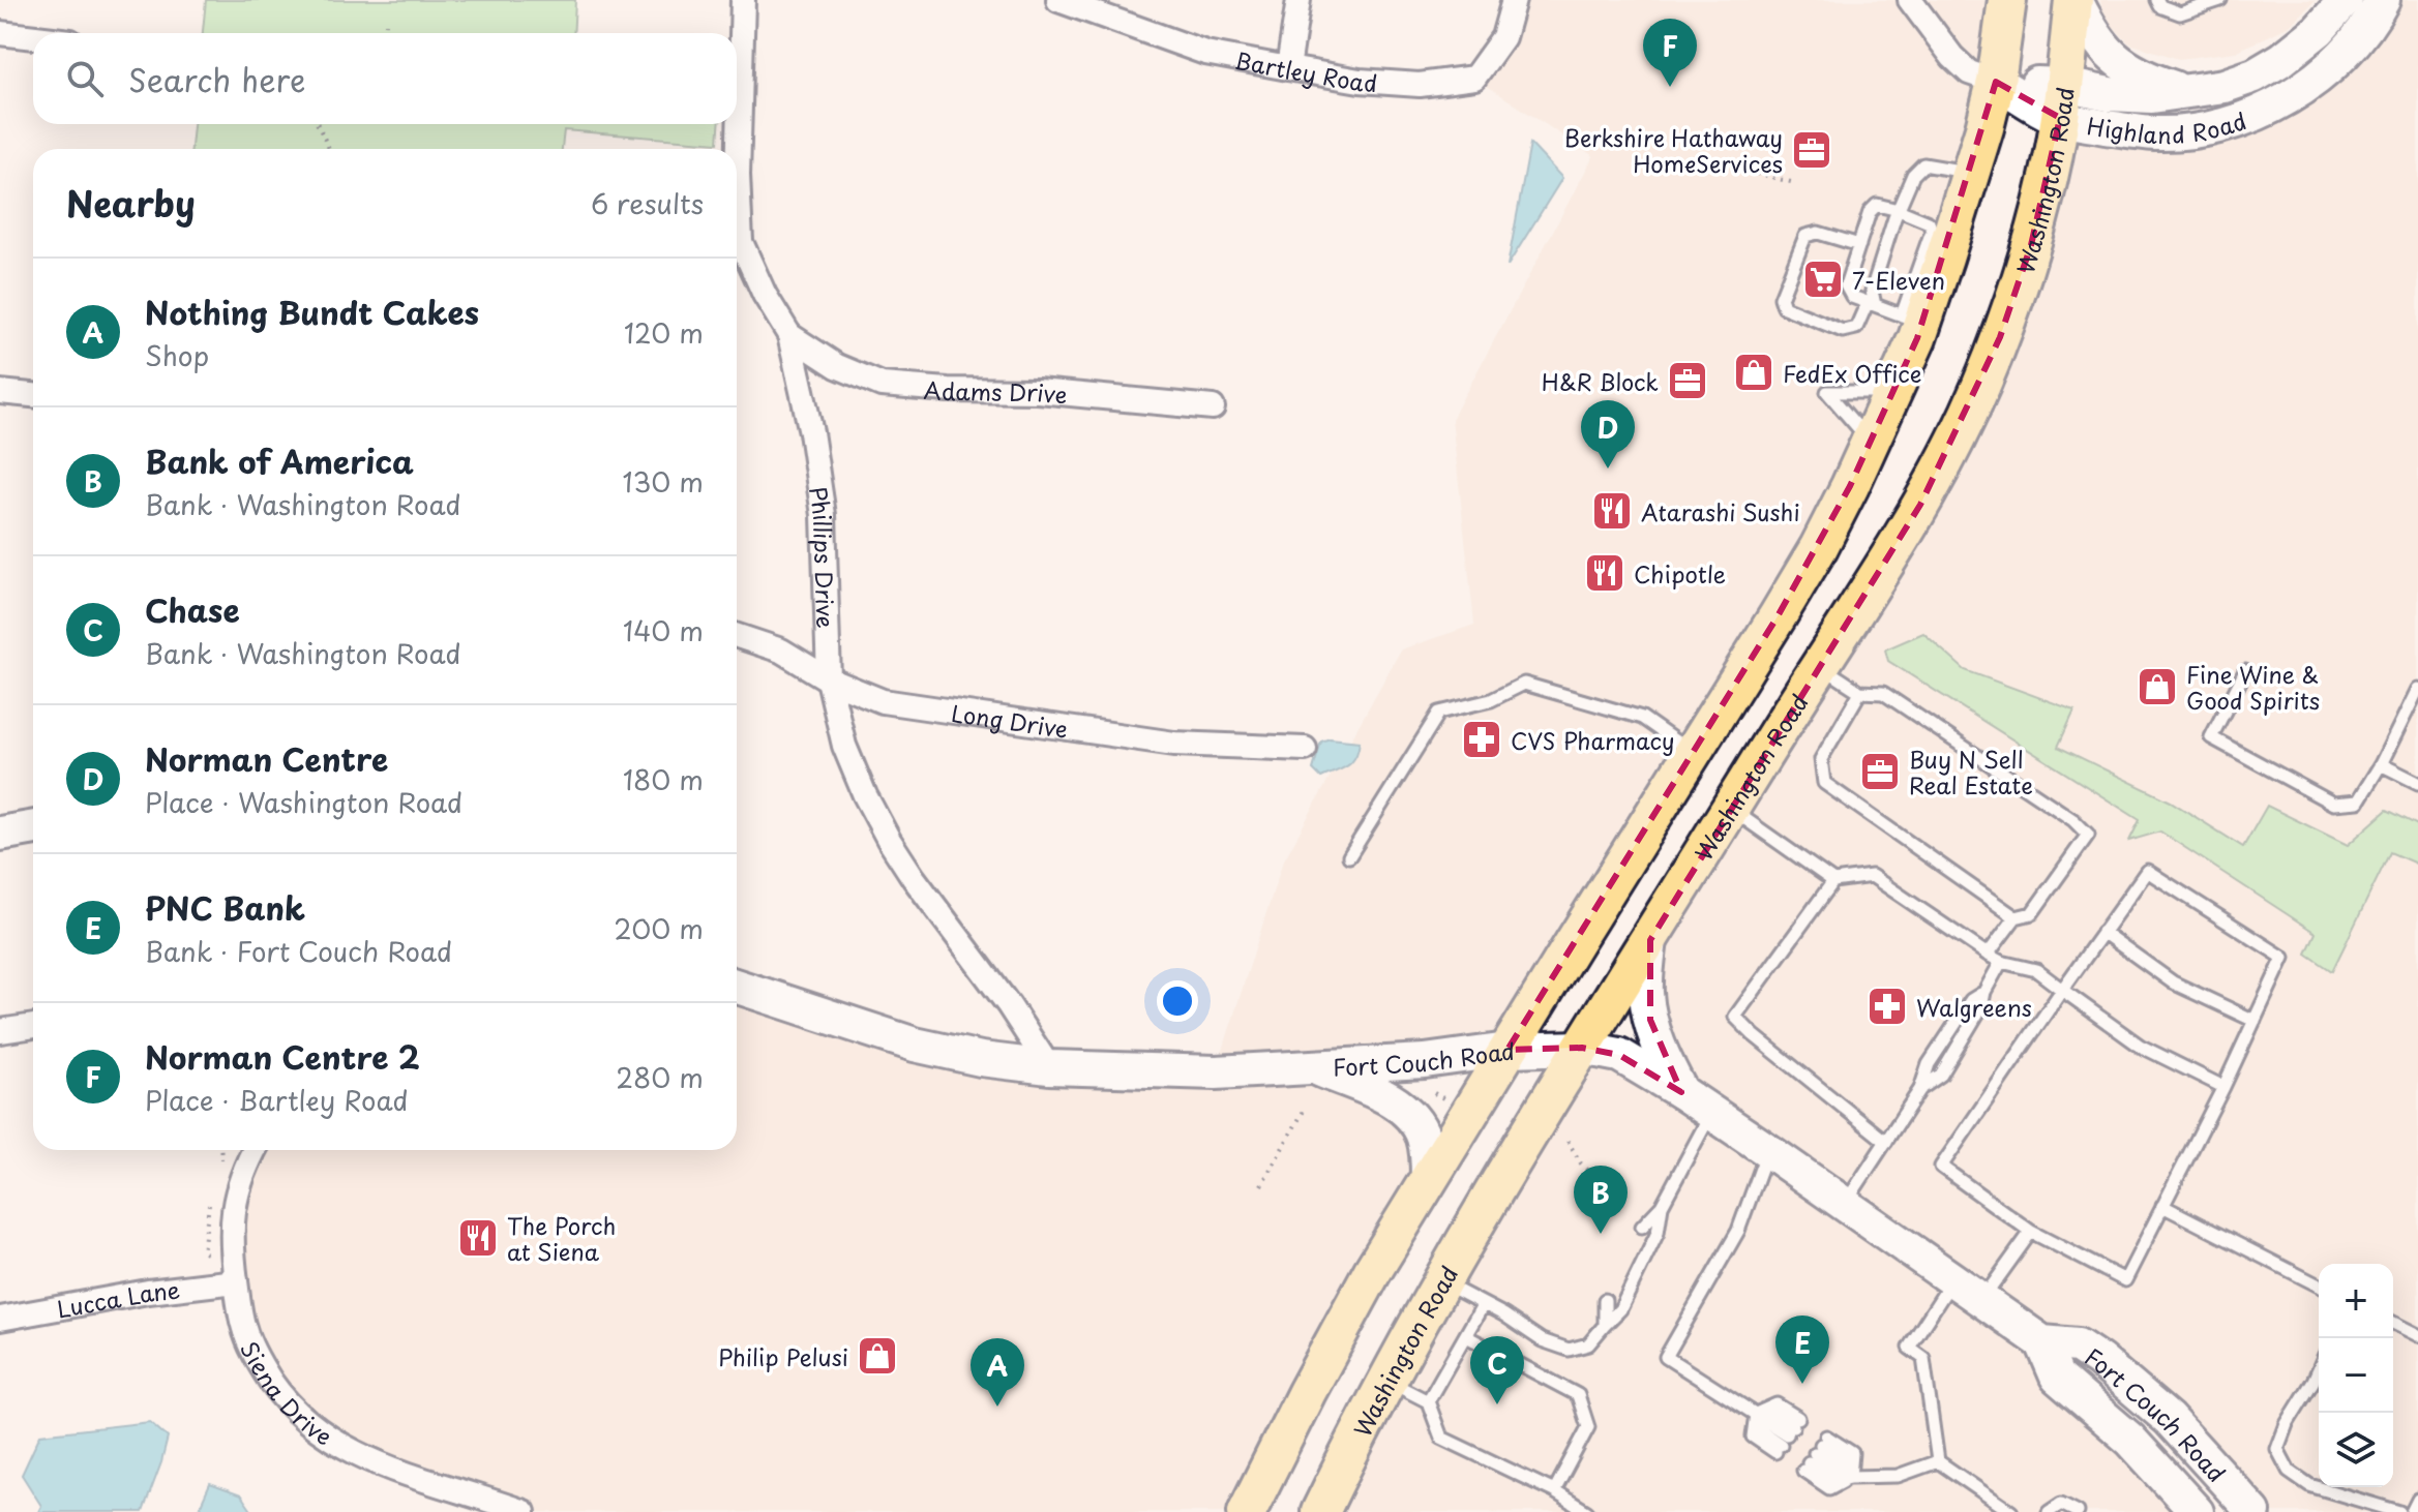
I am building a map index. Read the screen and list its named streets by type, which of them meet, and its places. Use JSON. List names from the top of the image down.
{
  "streets": {
    "main road": ["Washington Road"],
    "street": [
      "Bartley Road",
      "Highland Road",
      "Adams Drive",
      "Phillips Drive",
      "Long Drive",
      "Fort Couch Road",
      "Lucca Lane",
      "Siena Drive"
    ]
  },
  "crossings": [
    ["Highland Road", "Washington Road"],
    ["Washington Road", "Fort Couch Road"],
    ["Adams Drive", "Phillips Drive"],
    ["Phillips Drive", "Long Drive"],
    ["Phillips Drive", "Fort Couch Road"],
    ["Lucca Lane", "Siena Drive"]
  ],
  "places": {
    "office": ["Berkshire Hathaway HomeServices", "H&R Block", "Buy N Sell Real Estate"],
    "supermarket": ["7-Eleven"],
    "shop": ["FedEx Office", "Fine Wine & Good Spirits", "Philip Pelusi"],
    "restaurant": ["Atarashi Sushi", "Chipotle", "The Porch at Siena"],
    "pharmacy": ["CVS Pharmacy", "Walgreens"]
  },
  "page": {
    "pins": [
      "F",
      "D",
      "B",
      "E",
      "C",
      "A"
    ],
    "search": "Search here",
    "heading": ["Nearby", "6 results"],
    "list": [
      {
        "mark": "A",
        "name": "Nothing Bundt Cakes",
        "note": "Shop",
        "value": "120 m"
      },
      {
        "mark": "B",
        "name": "Bank of America",
        "note": "Bank · Washington Road",
        "value": "130 m"
      },
      {
        "mark": "C",
        "name": "Chase",
        "note": "Bank · Washington Road",
        "value": "140 m"
      },
      {
        "mark": "D",
        "name": "Norman Centre",
        "note": "Place · Washington Road",
        "value": "180 m"
      },
      {
        "mark": "E",
        "name": "PNC Bank",
        "note": "Bank · Fort Couch Road",
        "value": "200 m"
      },
      {
        "mark": "F",
        "name": "Norman Centre 2",
        "note": "Place · Bartley Road",
        "value": "280 m"
      }
    ],
    "map_buttons": ["+", "−"]
  }
}
